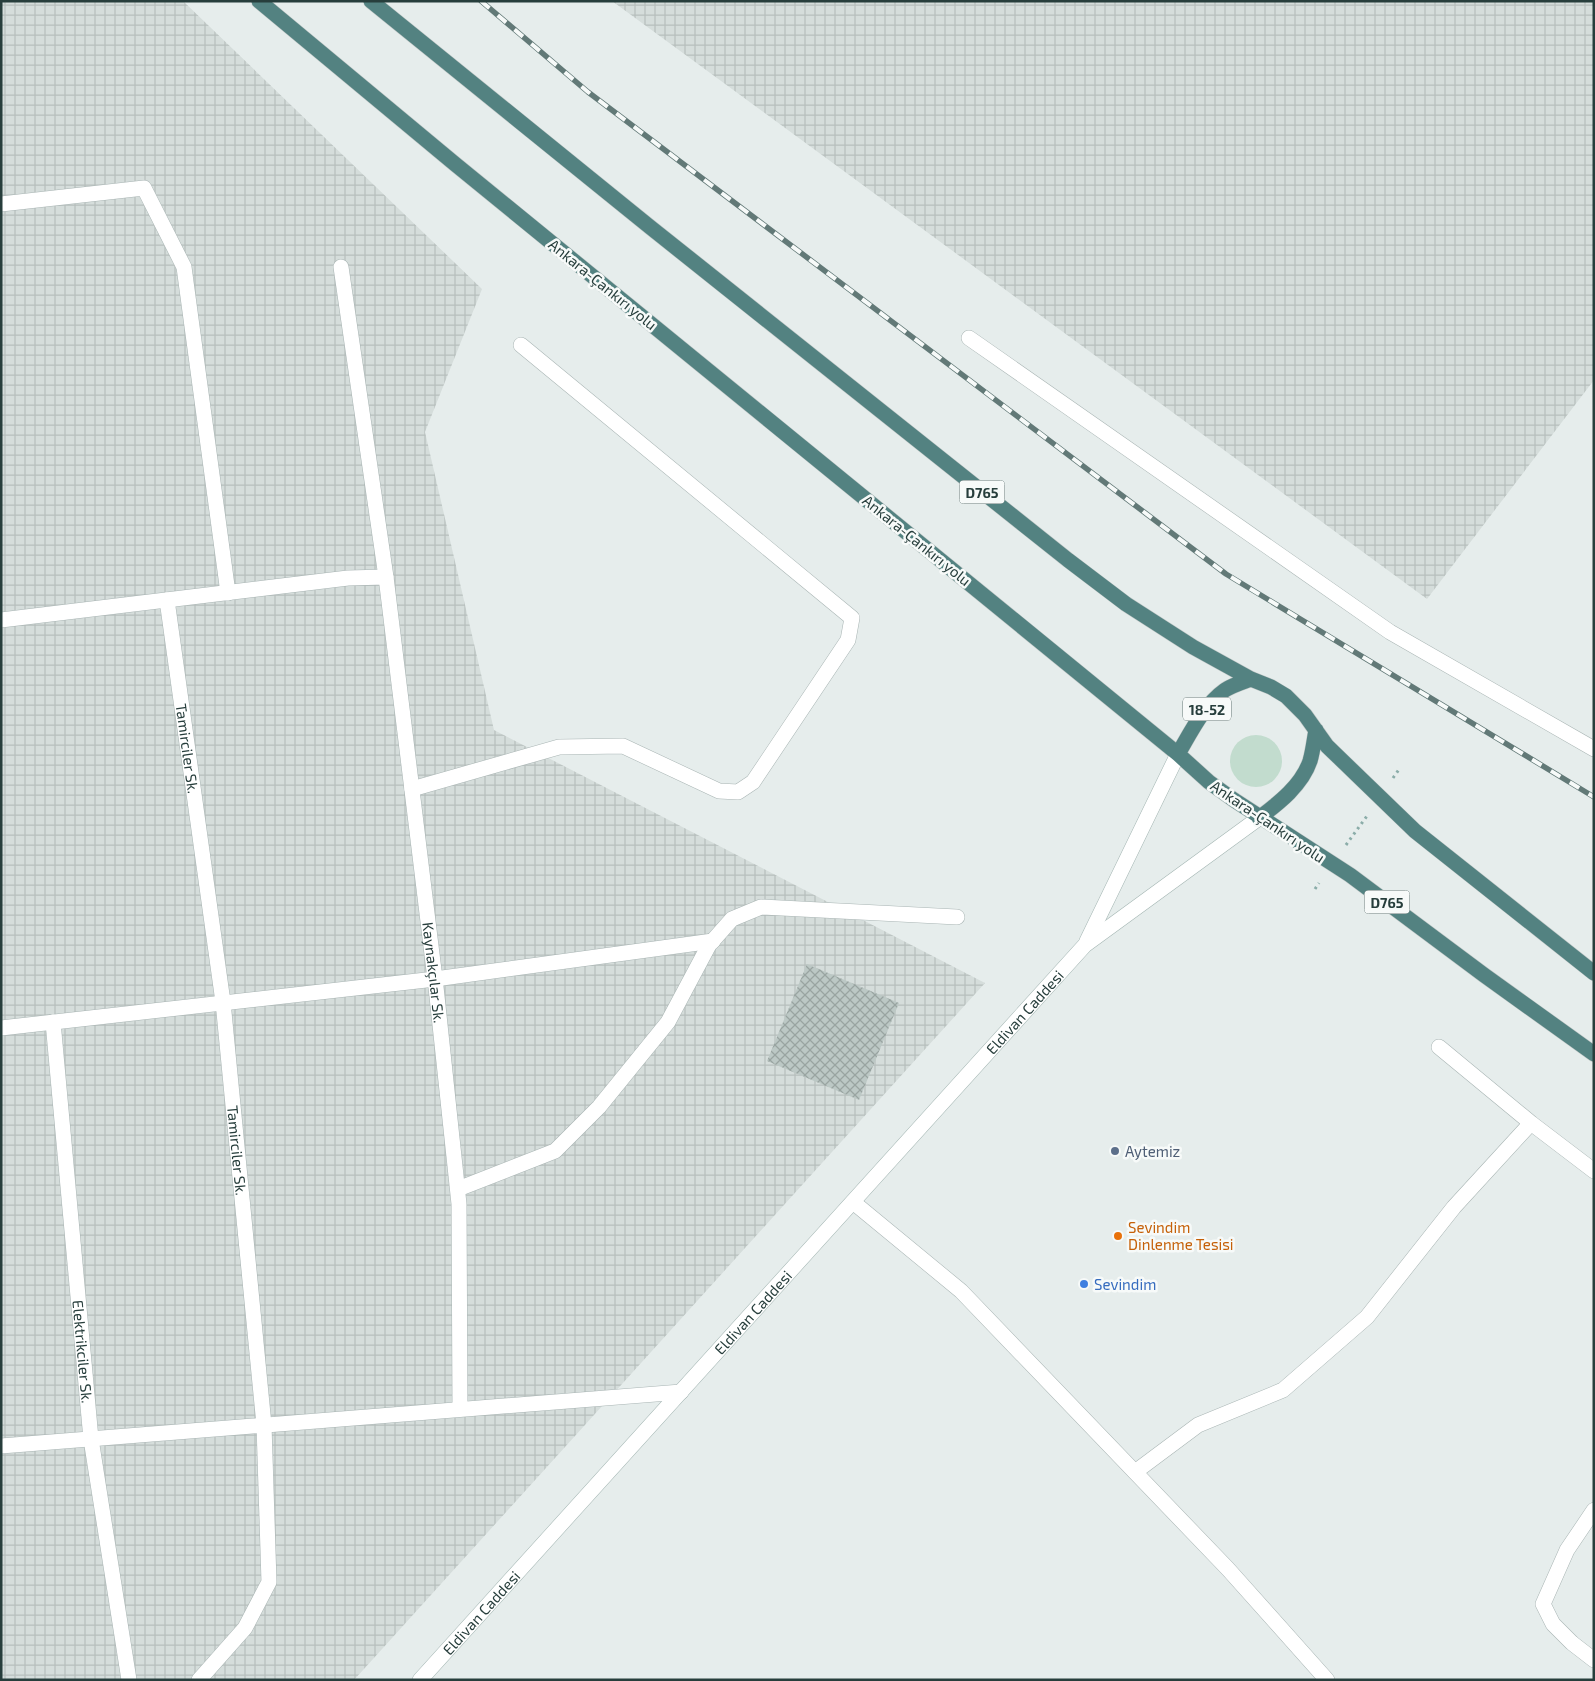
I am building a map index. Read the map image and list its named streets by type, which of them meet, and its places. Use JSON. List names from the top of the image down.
{
  "streets": {
    "highway": ["Ankara-Çankırı yolu", "D765", "18-52"],
    "street": [
      "Tamirciler Sk.",
      "Kaynakçılar Sk.",
      "Eldivan Caddesi",
      "Elektrikciler Sk."
    ]
  },
  "crossings": [
    ["Ankara-Çankırı yolu", "D765"],
    ["Ankara-Çankırı yolu", "18-52"],
    ["D765", "18-52"],
    ["18-52", "Eldivan Caddesi"]
  ],
  "places": ["Aytemiz", "Sevindim Dinlenme Tesisi", "Sevindim"]
}
